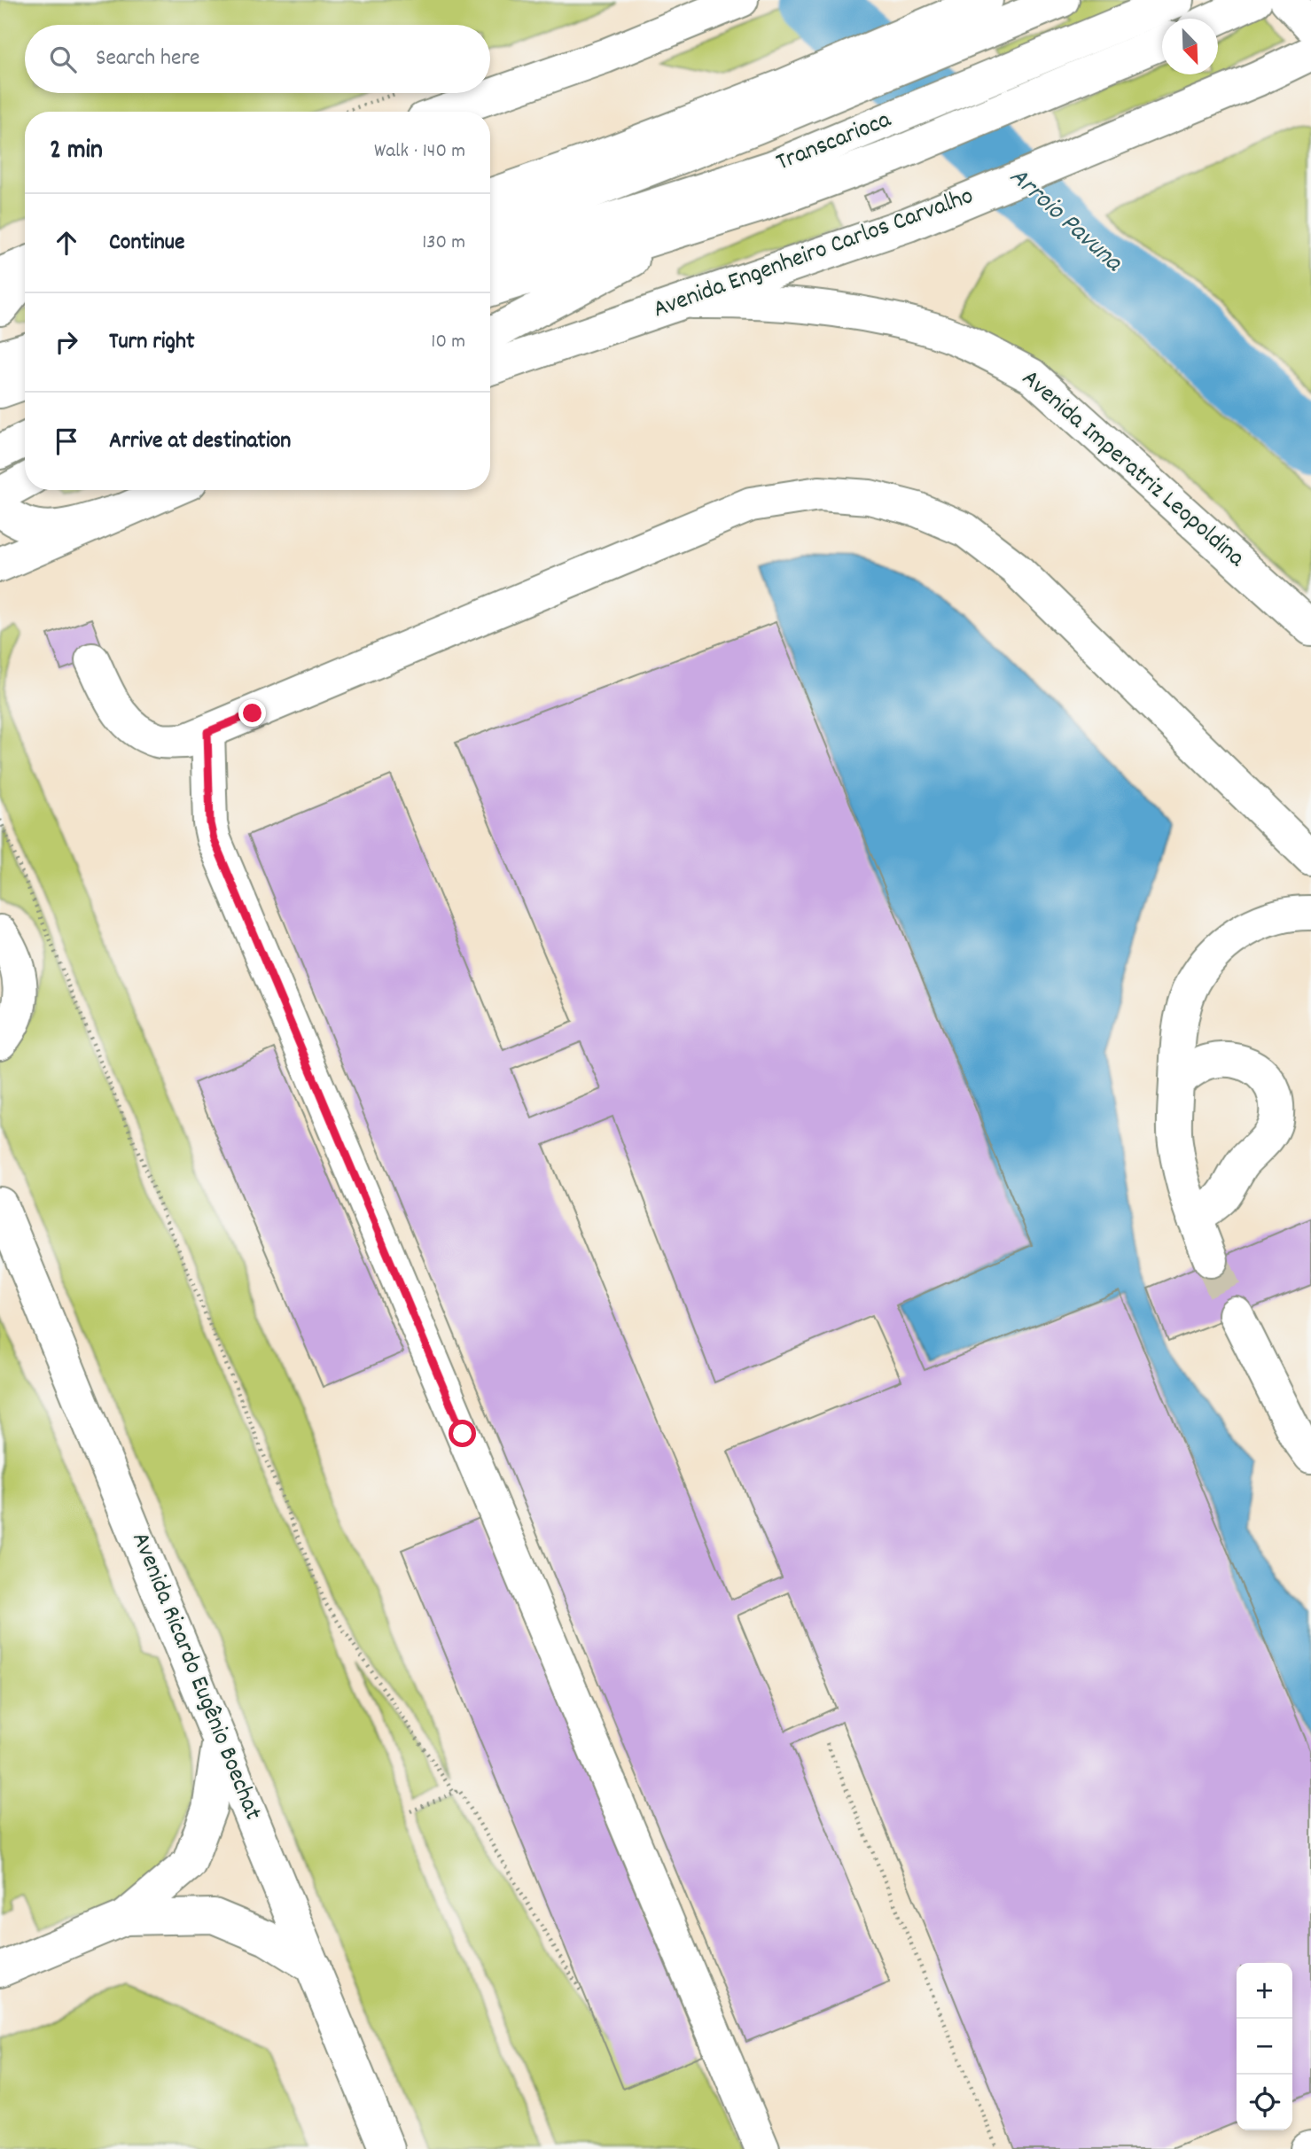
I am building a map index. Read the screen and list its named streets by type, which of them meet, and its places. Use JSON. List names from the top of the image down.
{
  "streets": {
    "main road": [
      "Transcarioca",
      "Avenida Engenheiro Carlos Carvalho",
      "Avenida Imperatriz Leopoldina",
      "Avenida Ricardo Eugênio Boechat"
    ]
  },
  "crossings": [
    ["Avenida Engenheiro Carlos Carvalho", "Avenida Imperatriz Leopoldina"]
  ],
  "water": ["Arroio Pavuna"],
  "north": "bottom right",
  "page": {
    "search": "Search here",
    "heading": ["2 min", "Walk · 140 m"],
    "list": [
      ["Continue", "130 m"],
      ["Turn right", "10 m"],
      "Arrive at destination"
    ],
    "map_buttons": ["+", "−"]
  }
}
